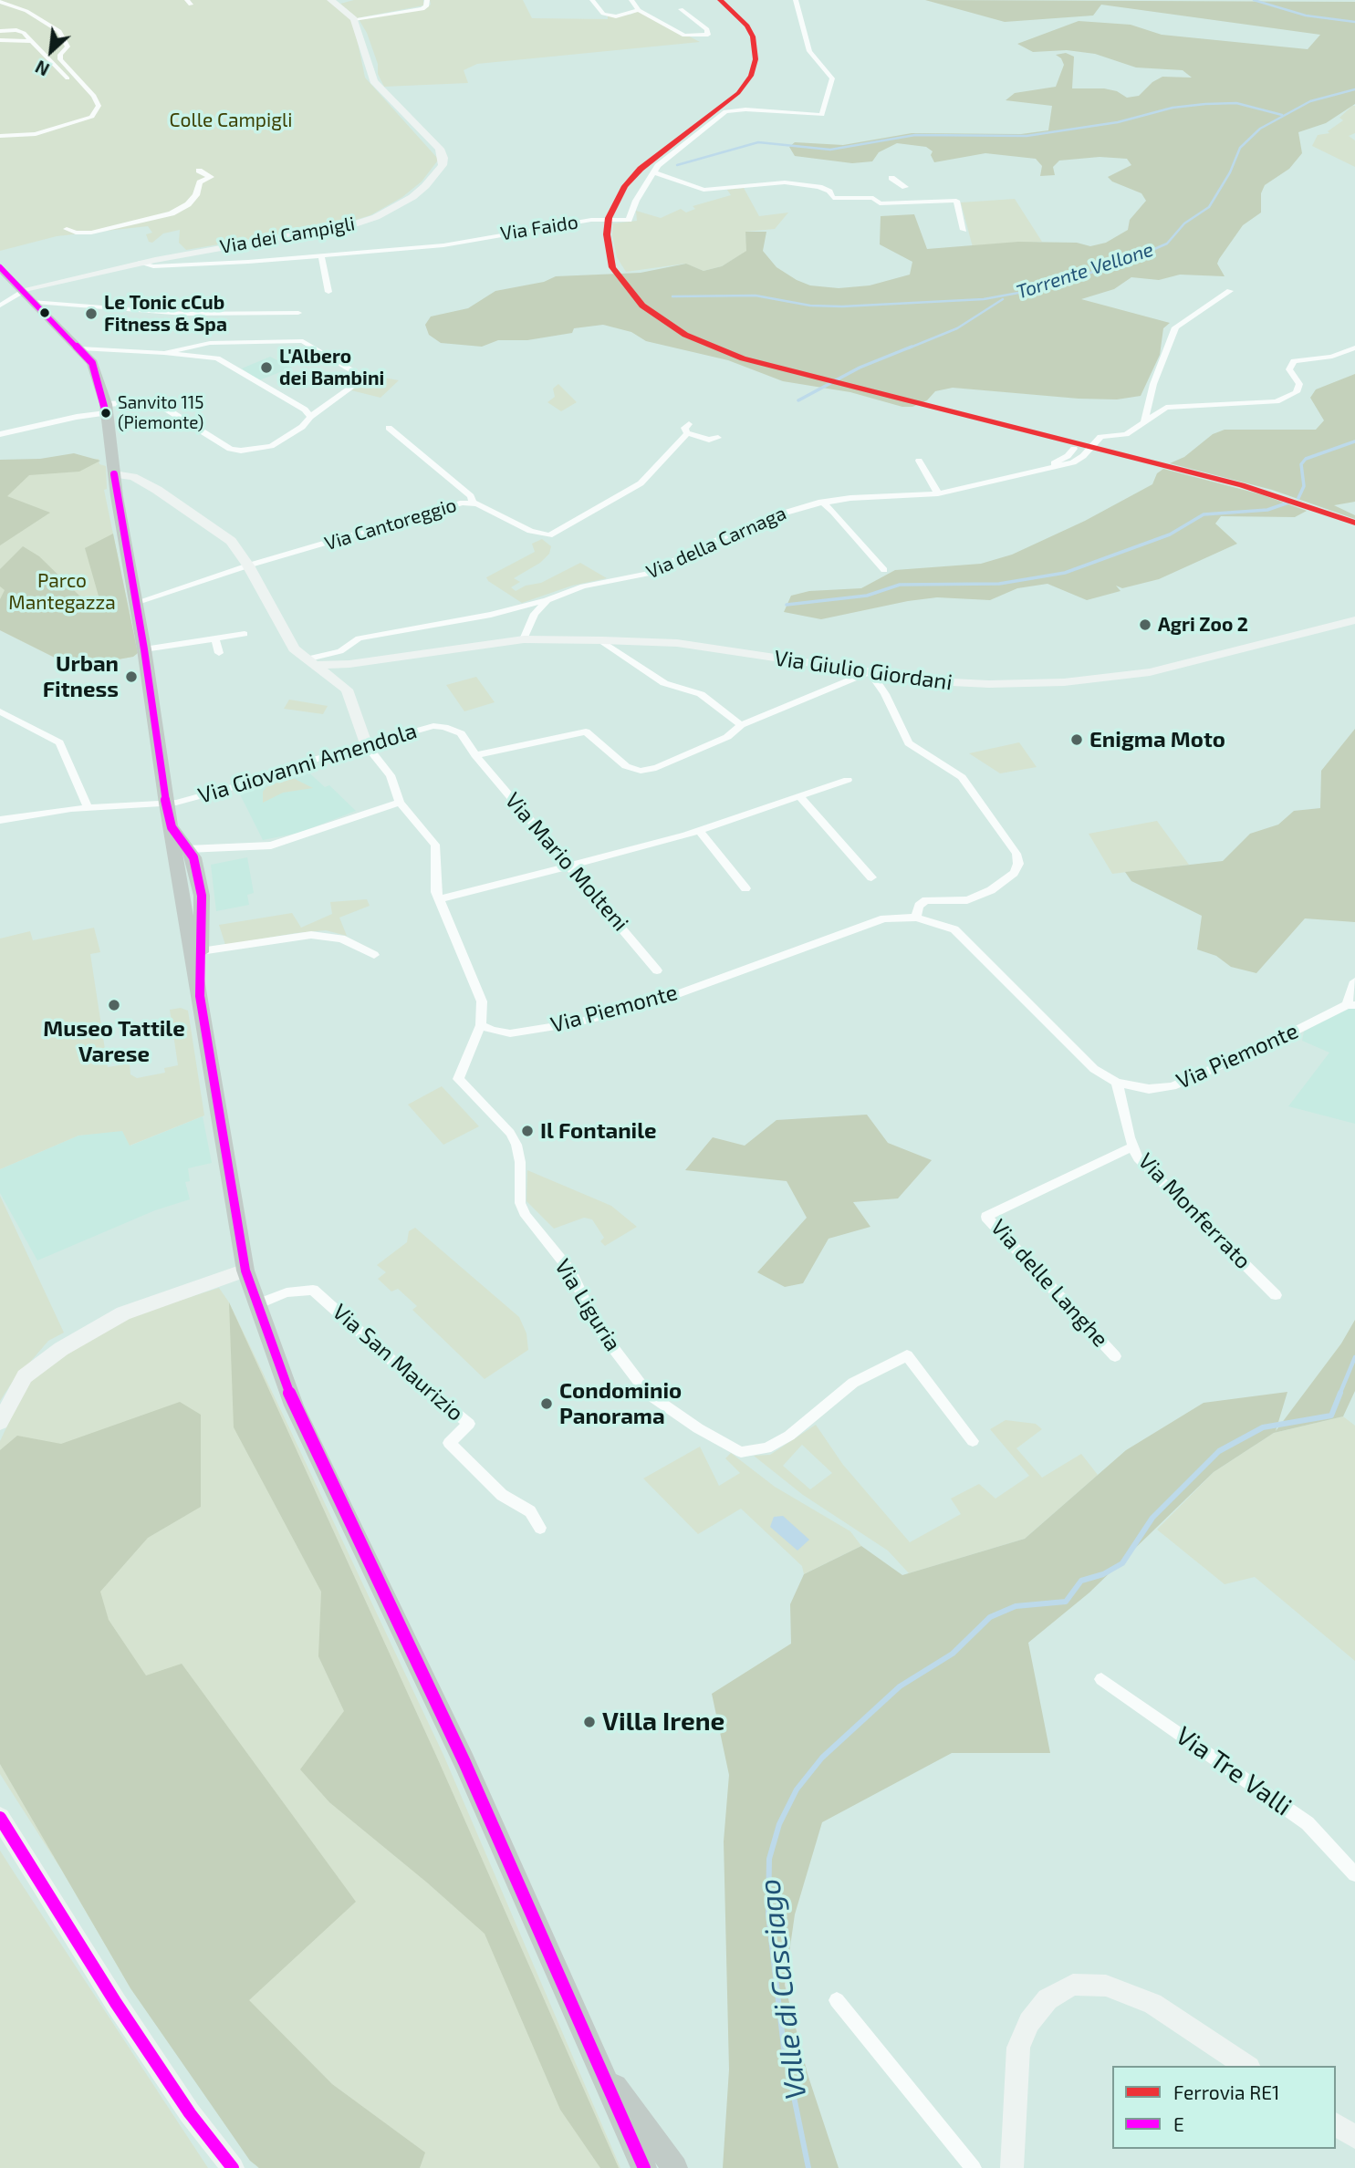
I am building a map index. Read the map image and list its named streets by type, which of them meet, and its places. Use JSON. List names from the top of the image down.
{
  "streets": {
    "street": [
      "Via Faido",
      "Via dei Campigli",
      "Via Cantoreggio",
      "Via della Carnaga",
      "Via Giulio Giordani",
      "Via Giovanni Amendola",
      "Via Mario Molteni",
      "Via Piemonte",
      "Via Monferrato",
      "Via delle Langhe",
      "Via Liguria",
      "Via San Maurizio",
      "Via Tre Valli"
    ]
  },
  "crossings": [
    ["Via Faido", "Via dei Campigli"],
    ["Via della Carnaga", "Via Giulio Giordani"],
    ["Via Giovanni Amendola", "Via Mario Molteni"],
    ["Via Piemonte", "Via Monferrato"],
    ["Via Piemonte", "Via Liguria"],
    ["Via Monferrato", "Via delle Langhe"]
  ],
  "water": ["Torrente Vellone", "Valle di Casciago"],
  "parks": ["Colle Campigli", "Parco Mantegazza"],
  "places": [
    "Le Tonic cCub Fitness & Spa",
    "L'Albero dei Bambini",
    "Sanvito 115 (Piemonte)",
    "Agri Zoo 2",
    "Urban Fitness",
    "Enigma Moto",
    "Museo Tattile Varese",
    "Il Fontanile",
    "Condominio Panorama",
    "Villa Irene"
  ],
  "lines": ["rail line RE1", "transit line E"],
  "legend": ["Ferrovia RE1", "E"],
  "north": "bottom left"
}
